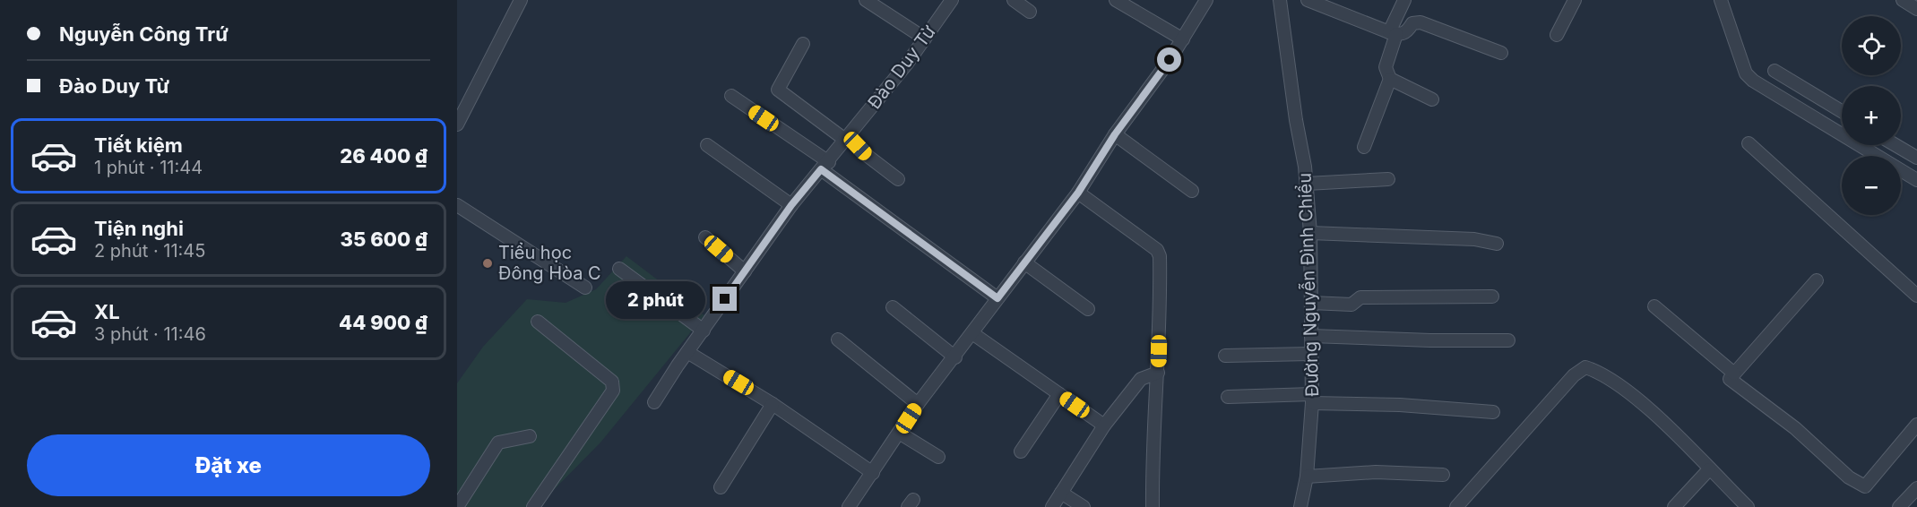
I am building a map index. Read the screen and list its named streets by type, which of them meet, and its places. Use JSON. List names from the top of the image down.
{
  "streets": {
    "street": ["Đào Duy Từ", "Đường Nguyễn Đình Chiểu"]
  },
  "places": ["Tiểu học Đông Hòa C"],
  "page": {
    "banner": ["Nguyễn Công Trứ", "Đào Duy Từ"],
    "map_buttons": ["+", "−"],
    "list": [
      {
        "name": "Tiết kiệm",
        "note": "1 phút · 11:44",
        "value": "26 400 ₫"
      },
      {
        "name": "Tiện nghi",
        "note": "2 phút · 11:45",
        "value": "35 600 ₫"
      },
      {
        "name": "XL",
        "note": "3 phút · 11:46",
        "value": "44 900 ₫"
      }
    ],
    "bubble": "2 phút",
    "buttons": "Đặt xe"
  }
}
